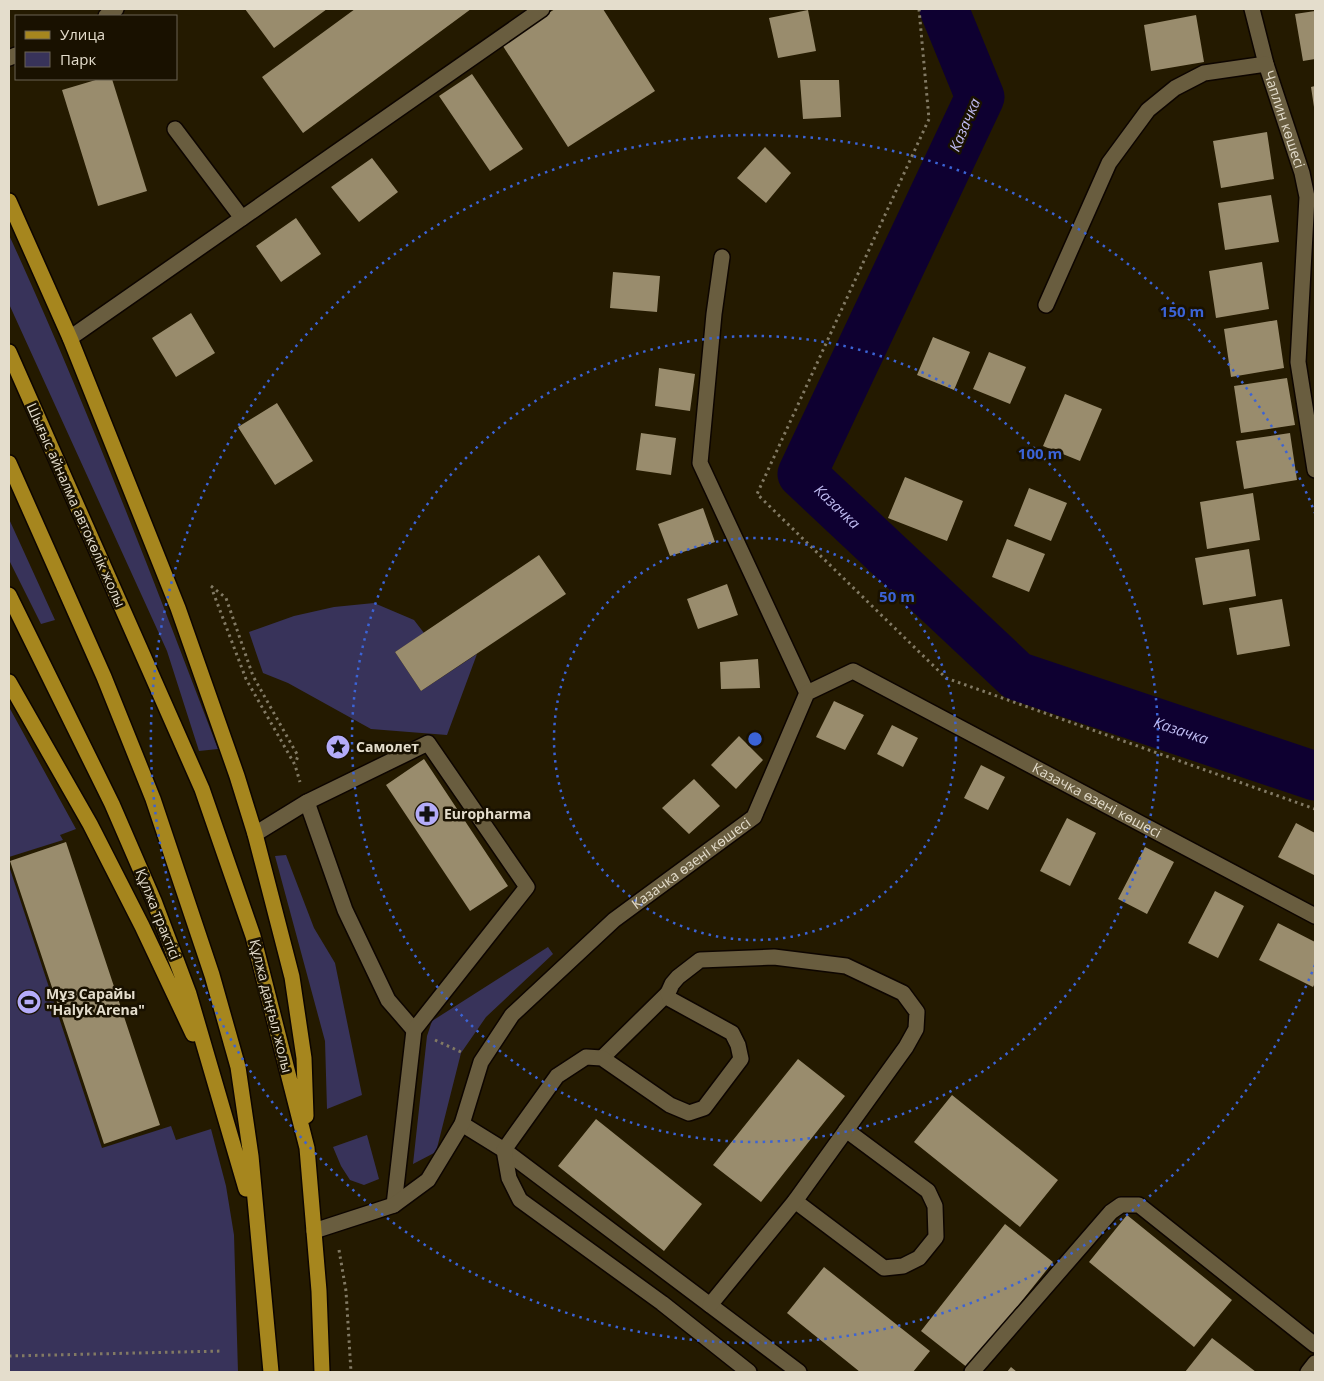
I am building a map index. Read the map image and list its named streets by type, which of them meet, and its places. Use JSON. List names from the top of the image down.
{
  "streets": {
    "main road": ["Шығыс айналма автокөлік жолы", "Құлжа трактісі", "Құлжа даңғыл жолы"],
    "street": ["Чаплин көшесі", "Казачка өзені көшесі"]
  },
  "crossings": [
    ["Шығыс айналма автокөлік жолы", "Құлжа даңғыл жолы"],
    ["Казачка өзені көшесі", "Құлжа даңғыл жолы"]
  ],
  "water": ["Казачка"],
  "places": {
    "place": ["Самолет"],
    "pharmacy": ["Europharma"],
    "sports": ["Мұз Сарайы \"Halyk Arena\""]
  },
  "legend": ["Улица", "Парк"],
  "rings": ["150 m", "100 m", "50 m"]
}
